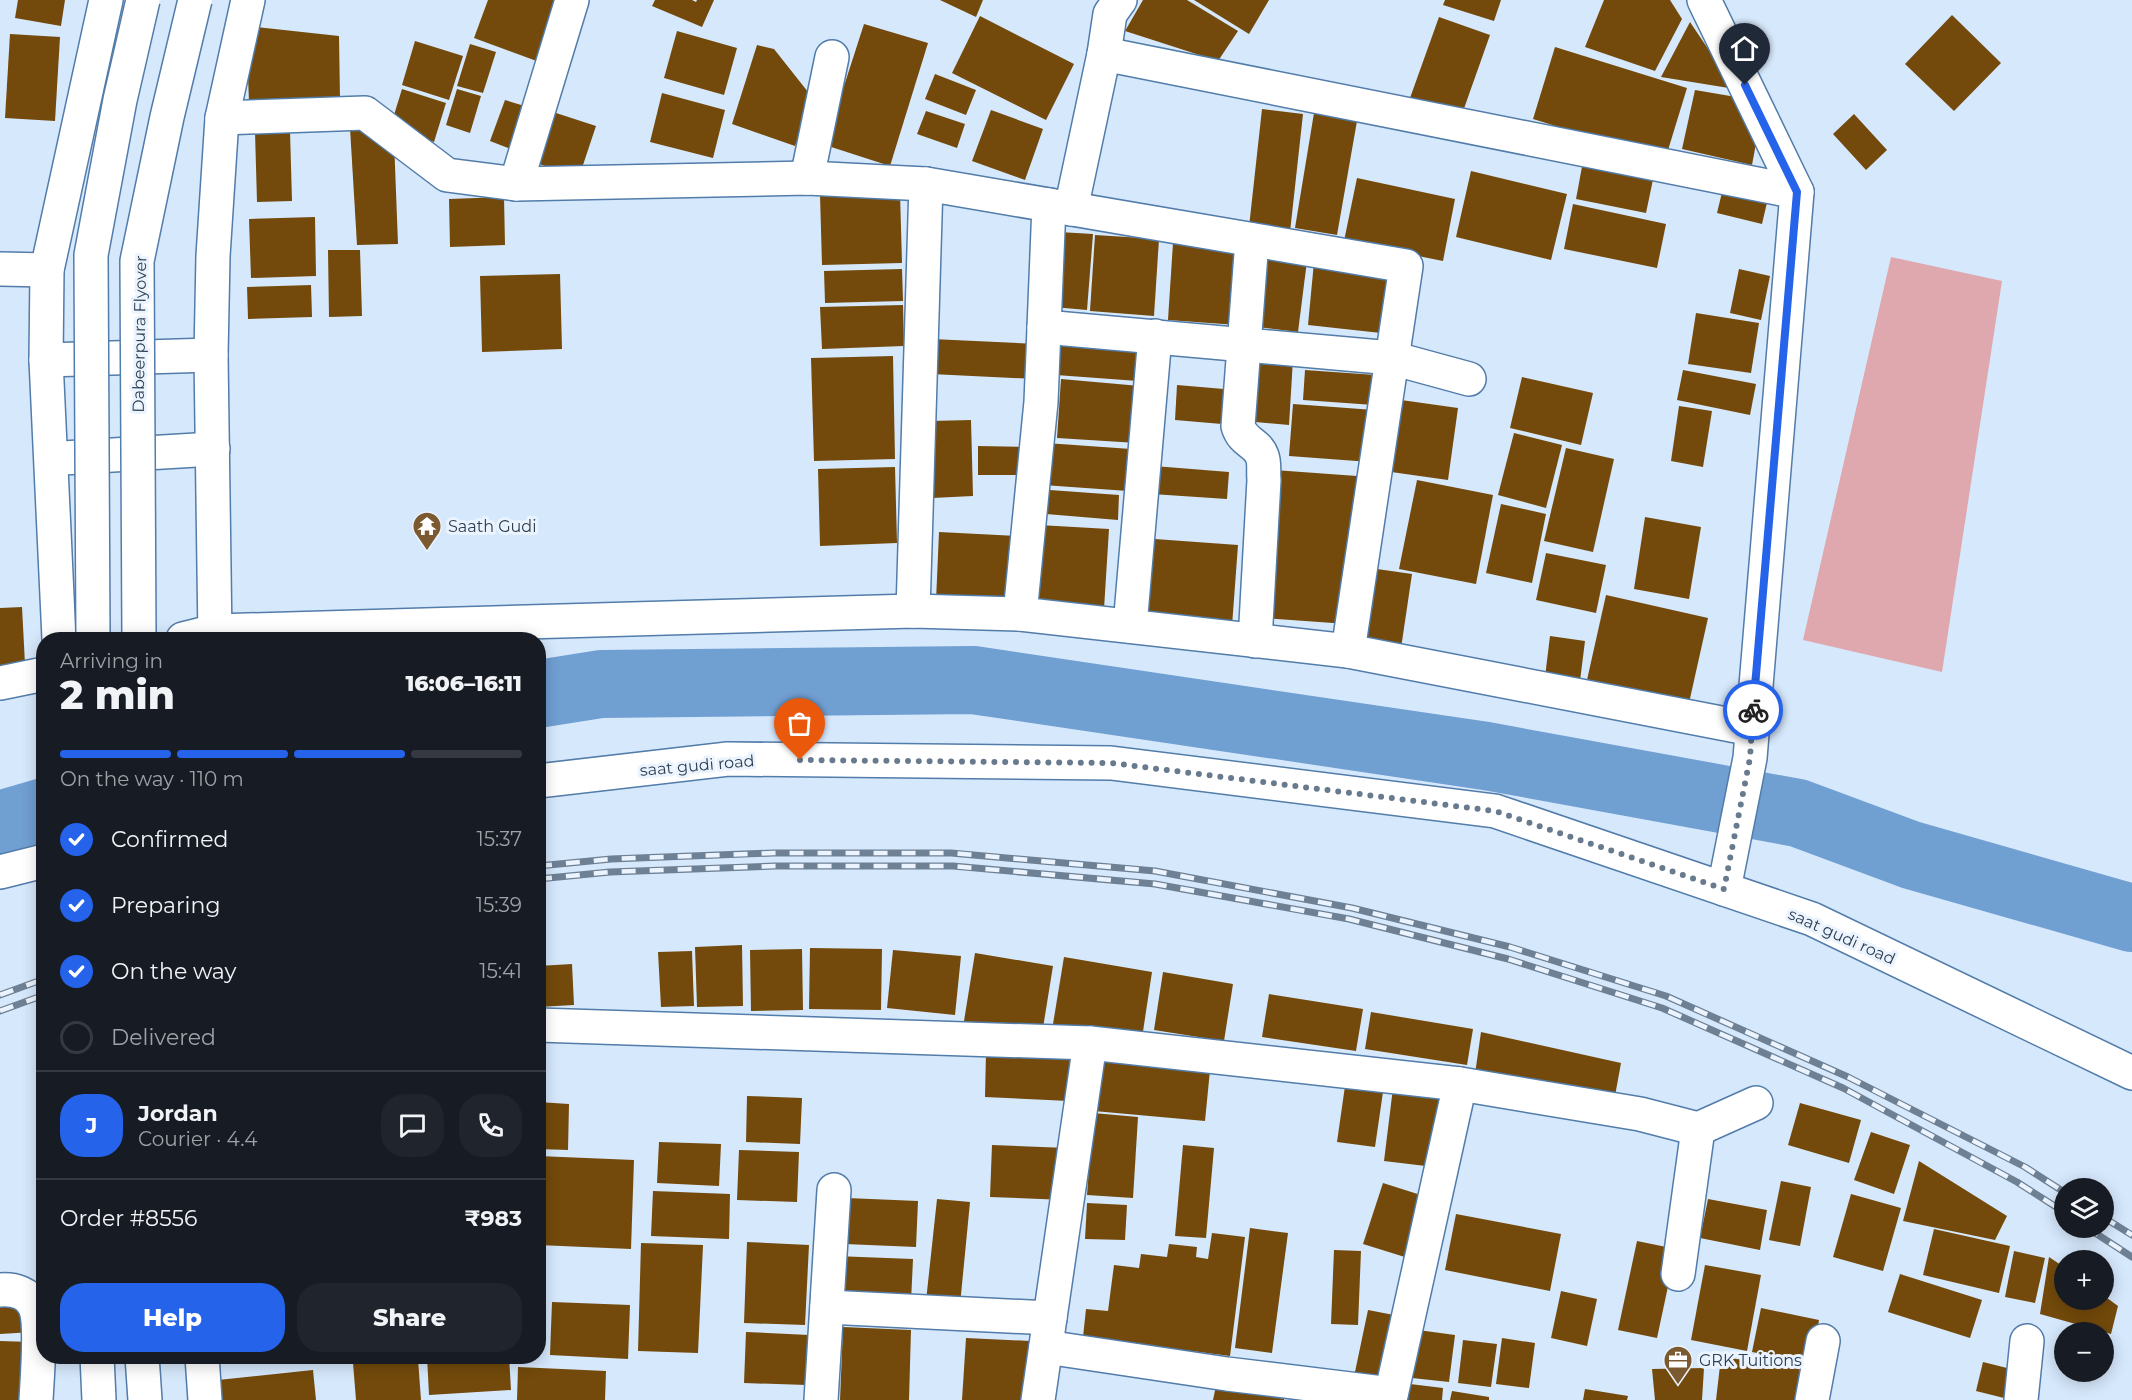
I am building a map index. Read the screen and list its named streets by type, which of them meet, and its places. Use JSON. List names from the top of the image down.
{
  "streets": {
    "street": ["Dabeerpura Flyover", "saat gudi road"]
  },
  "places": {
    "temple": ["Saath Gudi"],
    "office": ["GRK Tuitions"]
  },
  "page": {
    "heading": ["2 min", "Arriving in", "16:06–16:11"],
    "panel": [
      "Jordan",
      "Courier · 4.4",
      "Order #8556",
      "₹983"
    ],
    "bar": "On the way · 110 m",
    "list": [
      ["Confirmed", "15:37"],
      ["Preparing", "15:39"],
      ["On the way", "15:41"],
      "Delivered"
    ],
    "round": "J",
    "map_buttons": ["+", "−"],
    "buttons": ["Help", "Share"]
  }
}
